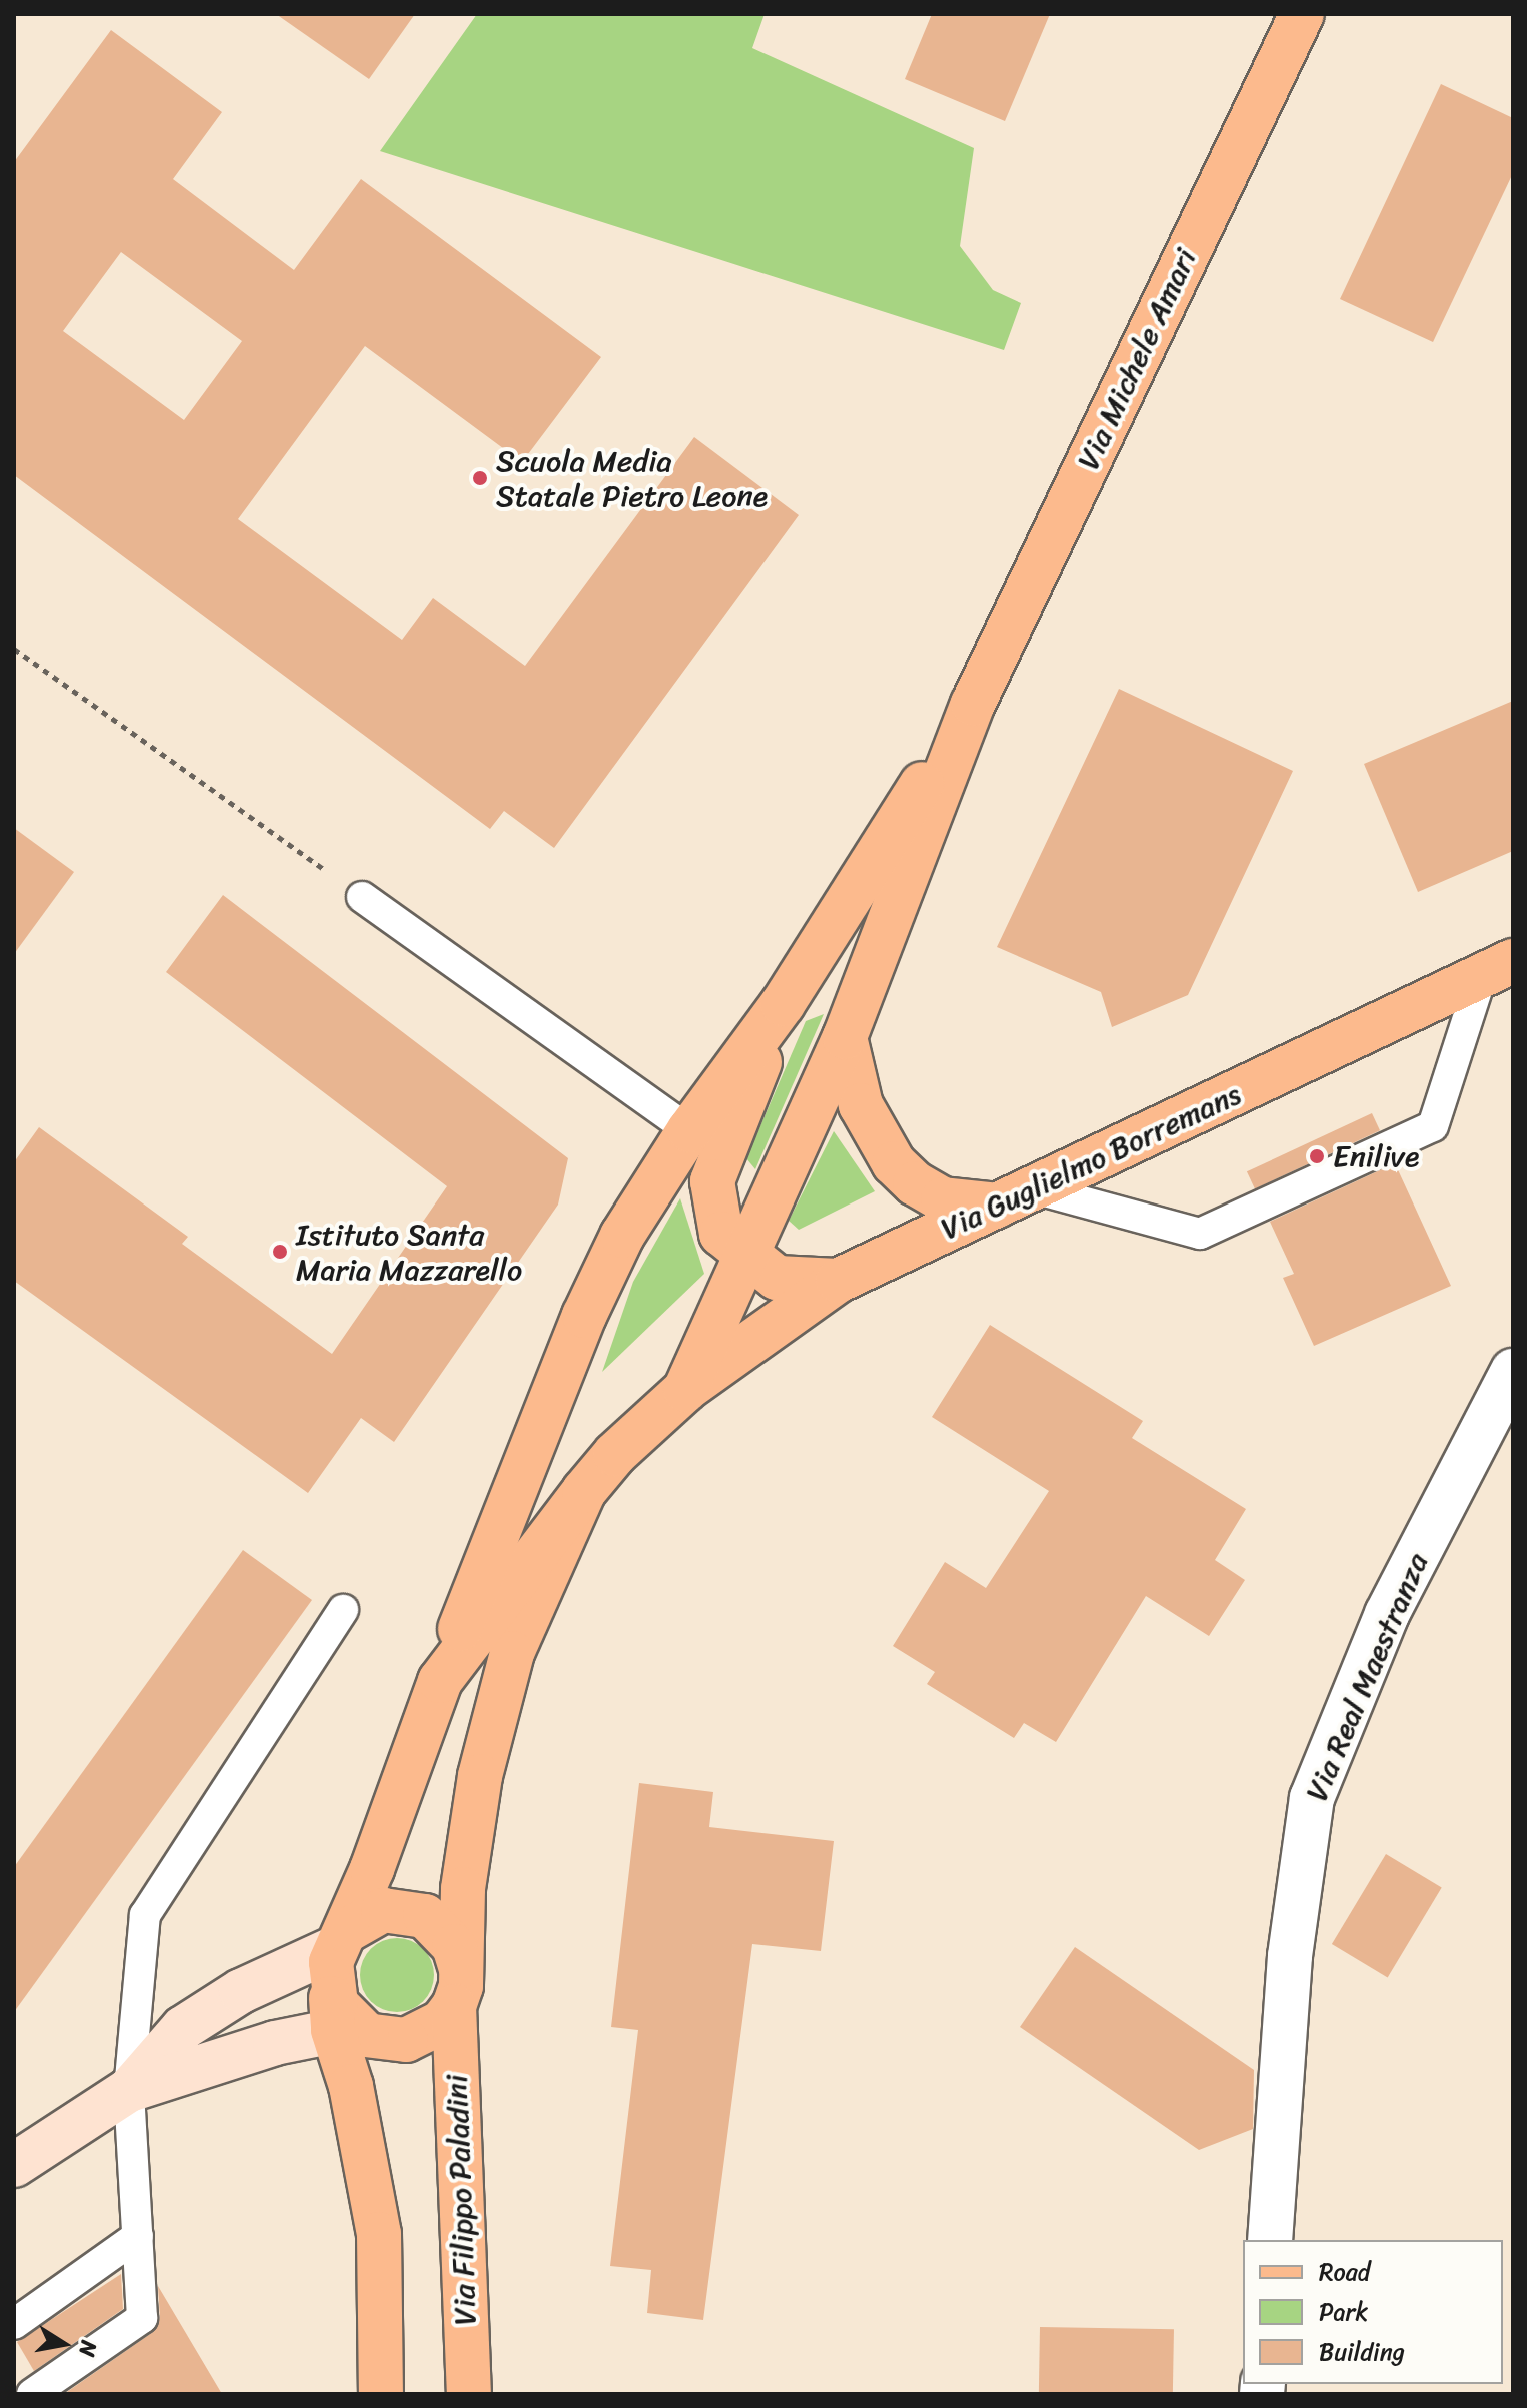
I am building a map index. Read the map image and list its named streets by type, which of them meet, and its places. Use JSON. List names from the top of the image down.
{
  "streets": {
    "main road": ["Via Michele Amari", "Via Guglielmo Borremans", "Via Filippo Paladini"],
    "street": ["Via Real Maestranza"]
  },
  "crossings": [
    ["Via Guglielmo Borremans", "Via Filippo Paladini"]
  ],
  "places": ["Scuola Media Statale Pietro Leone", "Enilive", "Istituto Santa Maria Mazzarello"],
  "legend": ["Road", "Park", "Building"],
  "north": "right"
}
